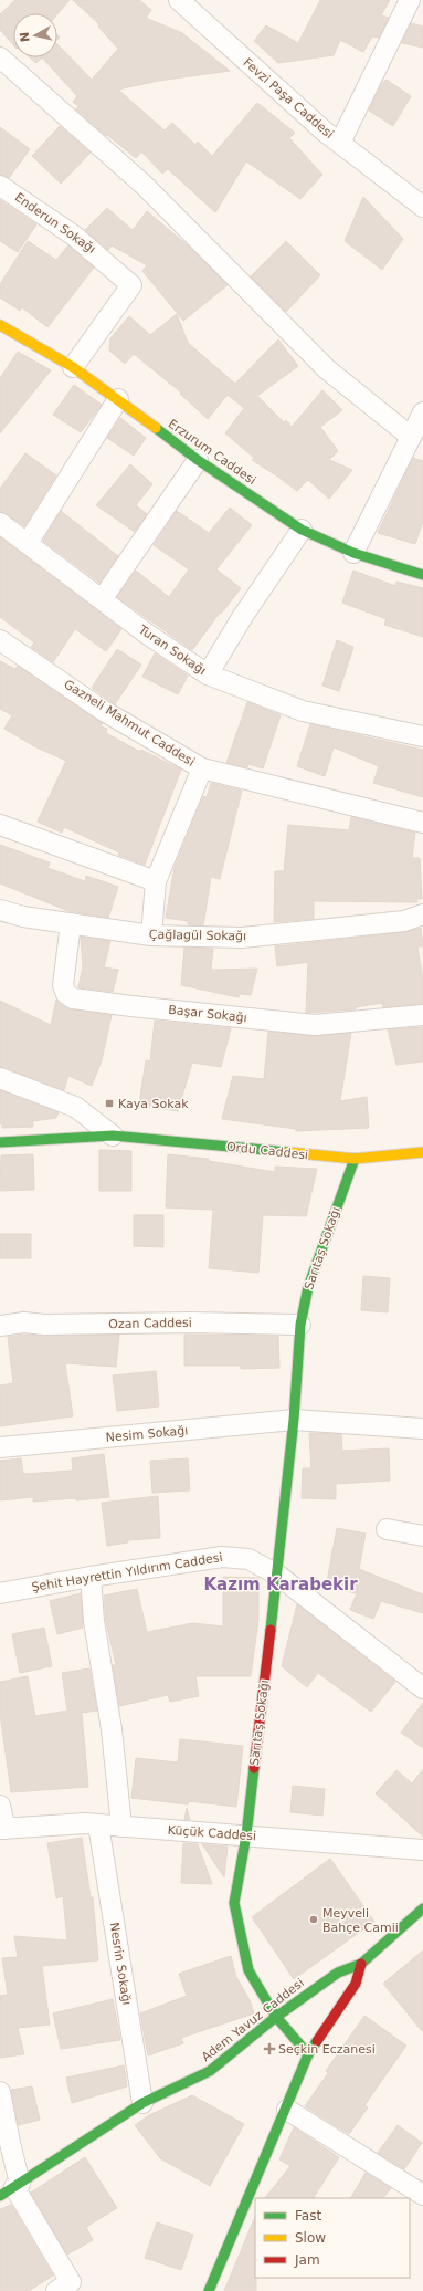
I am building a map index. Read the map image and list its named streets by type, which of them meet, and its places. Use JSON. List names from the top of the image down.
{
  "streets": {
    "street": [
      "Fevzi Paşa Caddesi",
      "Enderun Sokağı",
      "Erzurum Caddesi",
      "Turan Sokağı",
      "Gazneli Mahmut Caddesi",
      "Çağlagül Sokağı",
      "Başar Sokağı",
      "Ordu Caddesi",
      "Sarıtaş Sokağı",
      "Ozan Caddesi",
      "Nesim Sokağı",
      "Şehit Hayrettin Yıldırım Caddesi",
      "Küçük Caddesi",
      "Nesrin Sokağı",
      "Adem Yavuz Caddesi"
    ]
  },
  "crossings": [
    ["Enderun Sokağı", "Erzurum Caddesi"],
    ["Çağlagül Sokağı", "Başar Sokağı"],
    ["Ordu Caddesi", "Sarıtaş Sokağı"],
    ["Sarıtaş Sokağı", "Ozan Caddesi"],
    ["Sarıtaş Sokağı", "Nesim Sokağı"],
    ["Sarıtaş Sokağı", "Şehit Hayrettin Yıldırım Caddesi"],
    ["Sarıtaş Sokağı", "Küçük Caddesi"],
    ["Sarıtaş Sokağı", "Adem Yavuz Caddesi"],
    ["Küçük Caddesi", "Nesrin Sokağı"],
    ["Nesrin Sokağı", "Adem Yavuz Caddesi"]
  ],
  "districts": ["Kazım Karabekir"],
  "places": {
    "transit": ["Kaya Sokak"],
    "other": ["Meyveli Bahçe Camii"],
    "health": ["Seçkin Eczanesi"]
  },
  "legend": ["Fast", "Slow", "Jam"],
  "north": "left"
}
